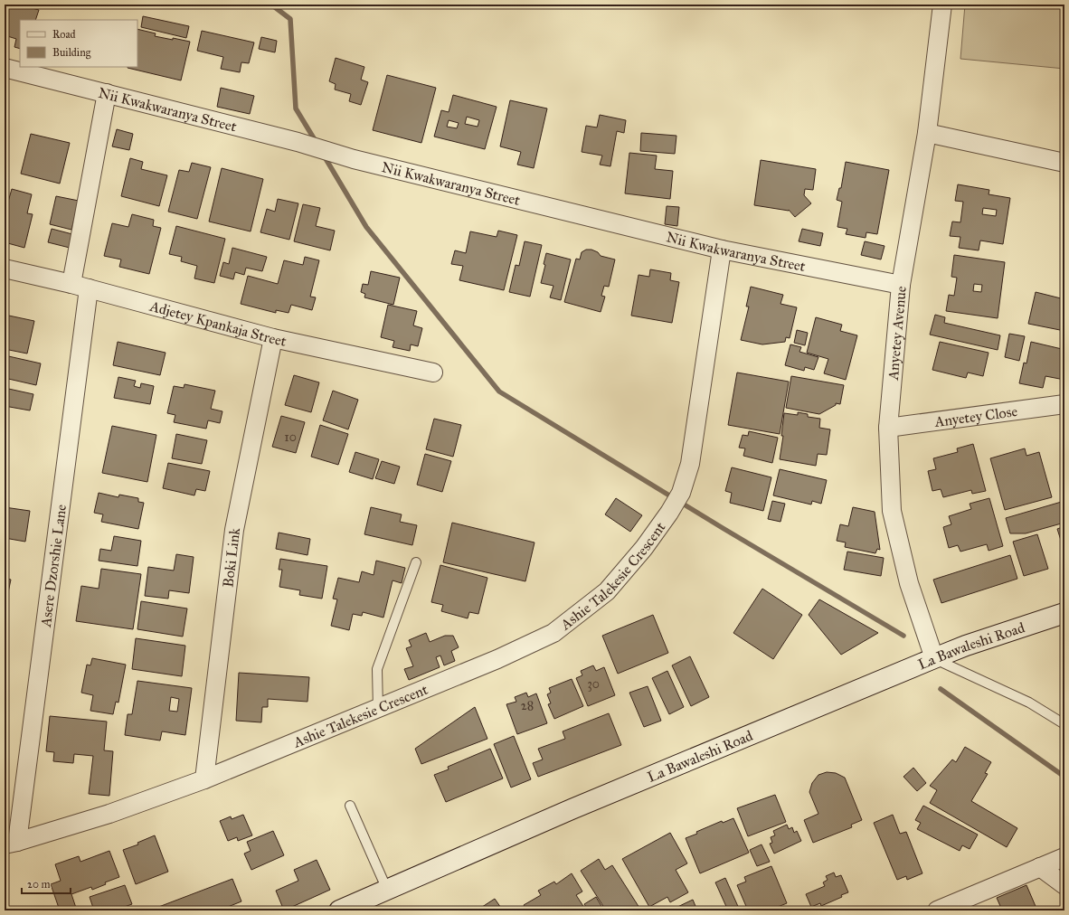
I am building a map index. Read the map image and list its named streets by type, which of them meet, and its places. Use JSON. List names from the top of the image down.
{
  "streets": {
    "main road": ["La Bawaleshi Road"],
    "street": [
      "Nii Kwakwaranya Street",
      "Adjetey Kpankaja Street",
      "Anyetey Avenue",
      "Anyetey Close",
      "Boki Link",
      "Asere Dzorshie Lane",
      "Ashie Talekesie Crescent"
    ]
  },
  "crossings": [
    ["Nii Kwakwaranya Street", "Anyetey Avenue"],
    ["Nii Kwakwaranya Street", "Ashie Talekesie Crescent"],
    ["Adjetey Kpankaja Street", "Boki Link"],
    ["Adjetey Kpankaja Street", "Asere Dzorshie Lane"],
    ["Anyetey Avenue", "Anyetey Close"],
    ["Anyetey Avenue", "La Bawaleshi Road"],
    ["Boki Link", "Ashie Talekesie Crescent"],
    ["Asere Dzorshie Lane", "Ashie Talekesie Crescent"]
  ],
  "house_numbers": ["10", "30", "28"],
  "legend": ["Road", "Building"],
  "scale_bar": "20 m"
}
